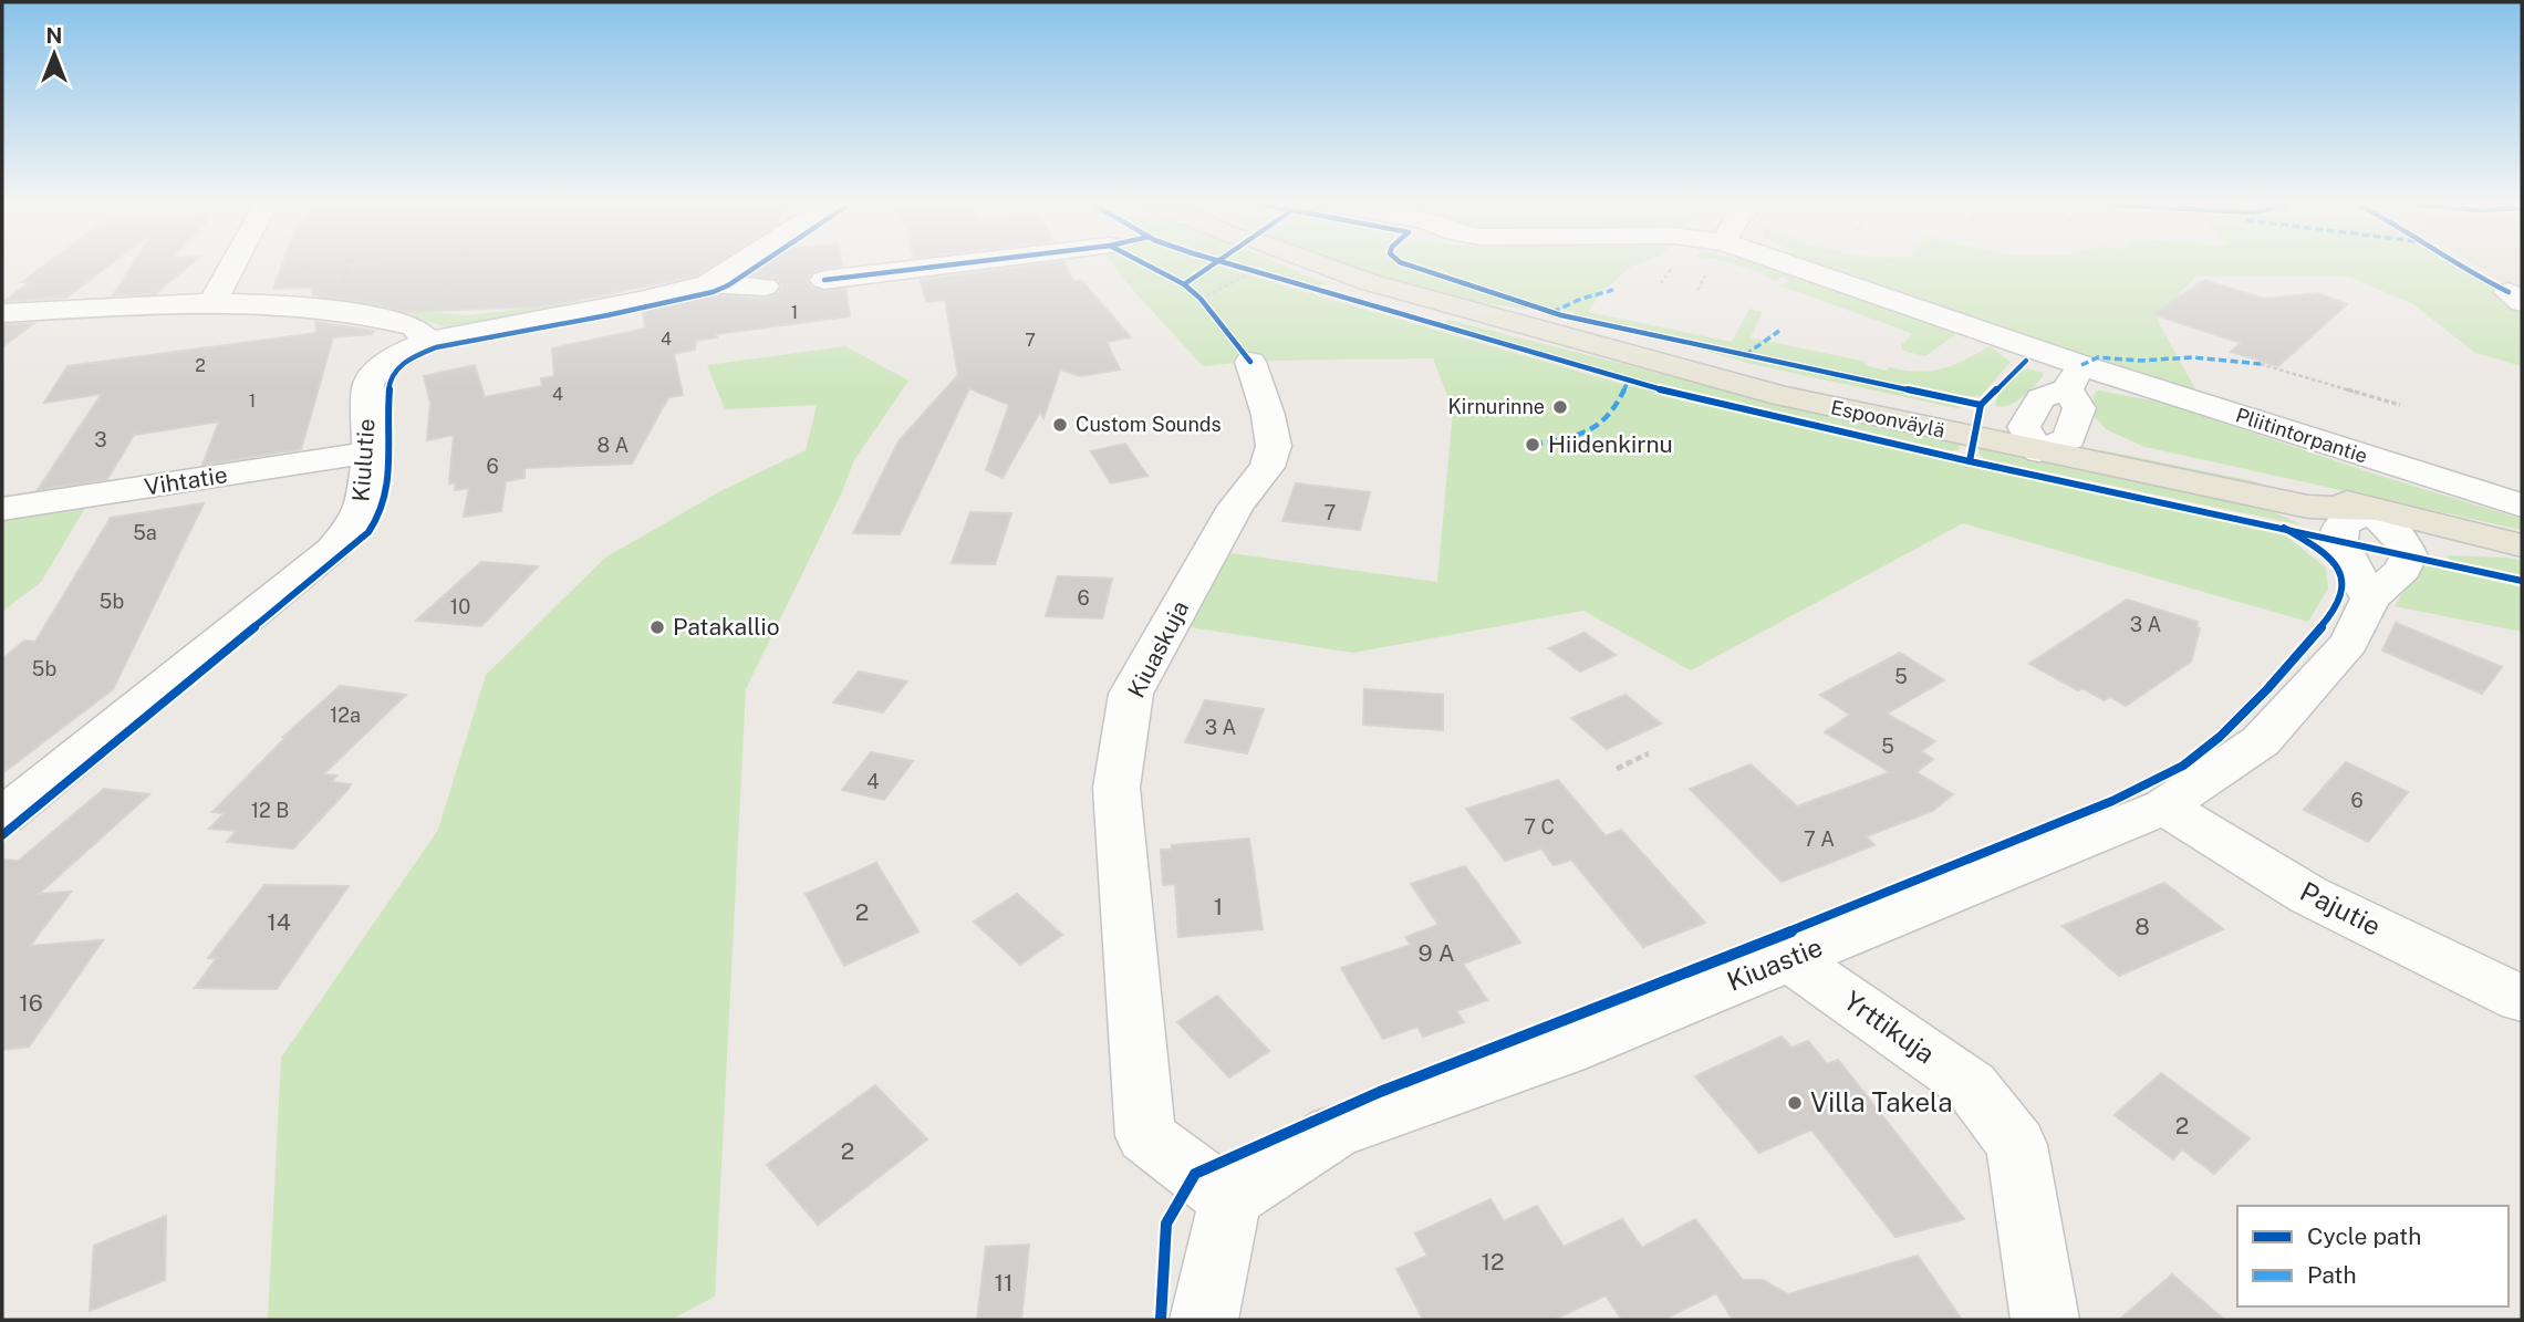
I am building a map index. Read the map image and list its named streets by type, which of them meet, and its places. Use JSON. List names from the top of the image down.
{
  "streets": {
    "main road": ["Espoonväylä"],
    "street": [
      "Pliitintorpantie",
      "Kiulutie",
      "Vihtatie",
      "Kiuaskuja",
      "Pajutie",
      "Kiuastie",
      "Yrttikuja"
    ]
  },
  "crossings": [
    ["Espoonväylä", "Kiuastie"],
    ["Kiulutie", "Vihtatie"],
    ["Kiuaskuja", "Kiuastie"],
    ["Pajutie", "Kiuastie"],
    ["Kiuastie", "Yrttikuja"]
  ],
  "places": [
    "Kirnurinne",
    "Custom Sounds",
    "Hiidenkirnu",
    "Patakallio",
    "Villa Takela"
  ],
  "house_numbers": [
    "1",
    "4",
    "7",
    "2",
    "4",
    "1",
    "3",
    "8 A",
    "6",
    "7",
    "5a",
    "6",
    "5b",
    "10",
    "3 A",
    "5b",
    "5",
    "12a",
    "3 A",
    "5",
    "4",
    "6",
    "12 B",
    "7 C",
    "7 A",
    "1",
    "2",
    "14",
    "8",
    "9 A",
    "16",
    "2",
    "2",
    "12",
    "11"
  ],
  "legend": ["Cycle path", "Path"],
  "north": "top"
}
